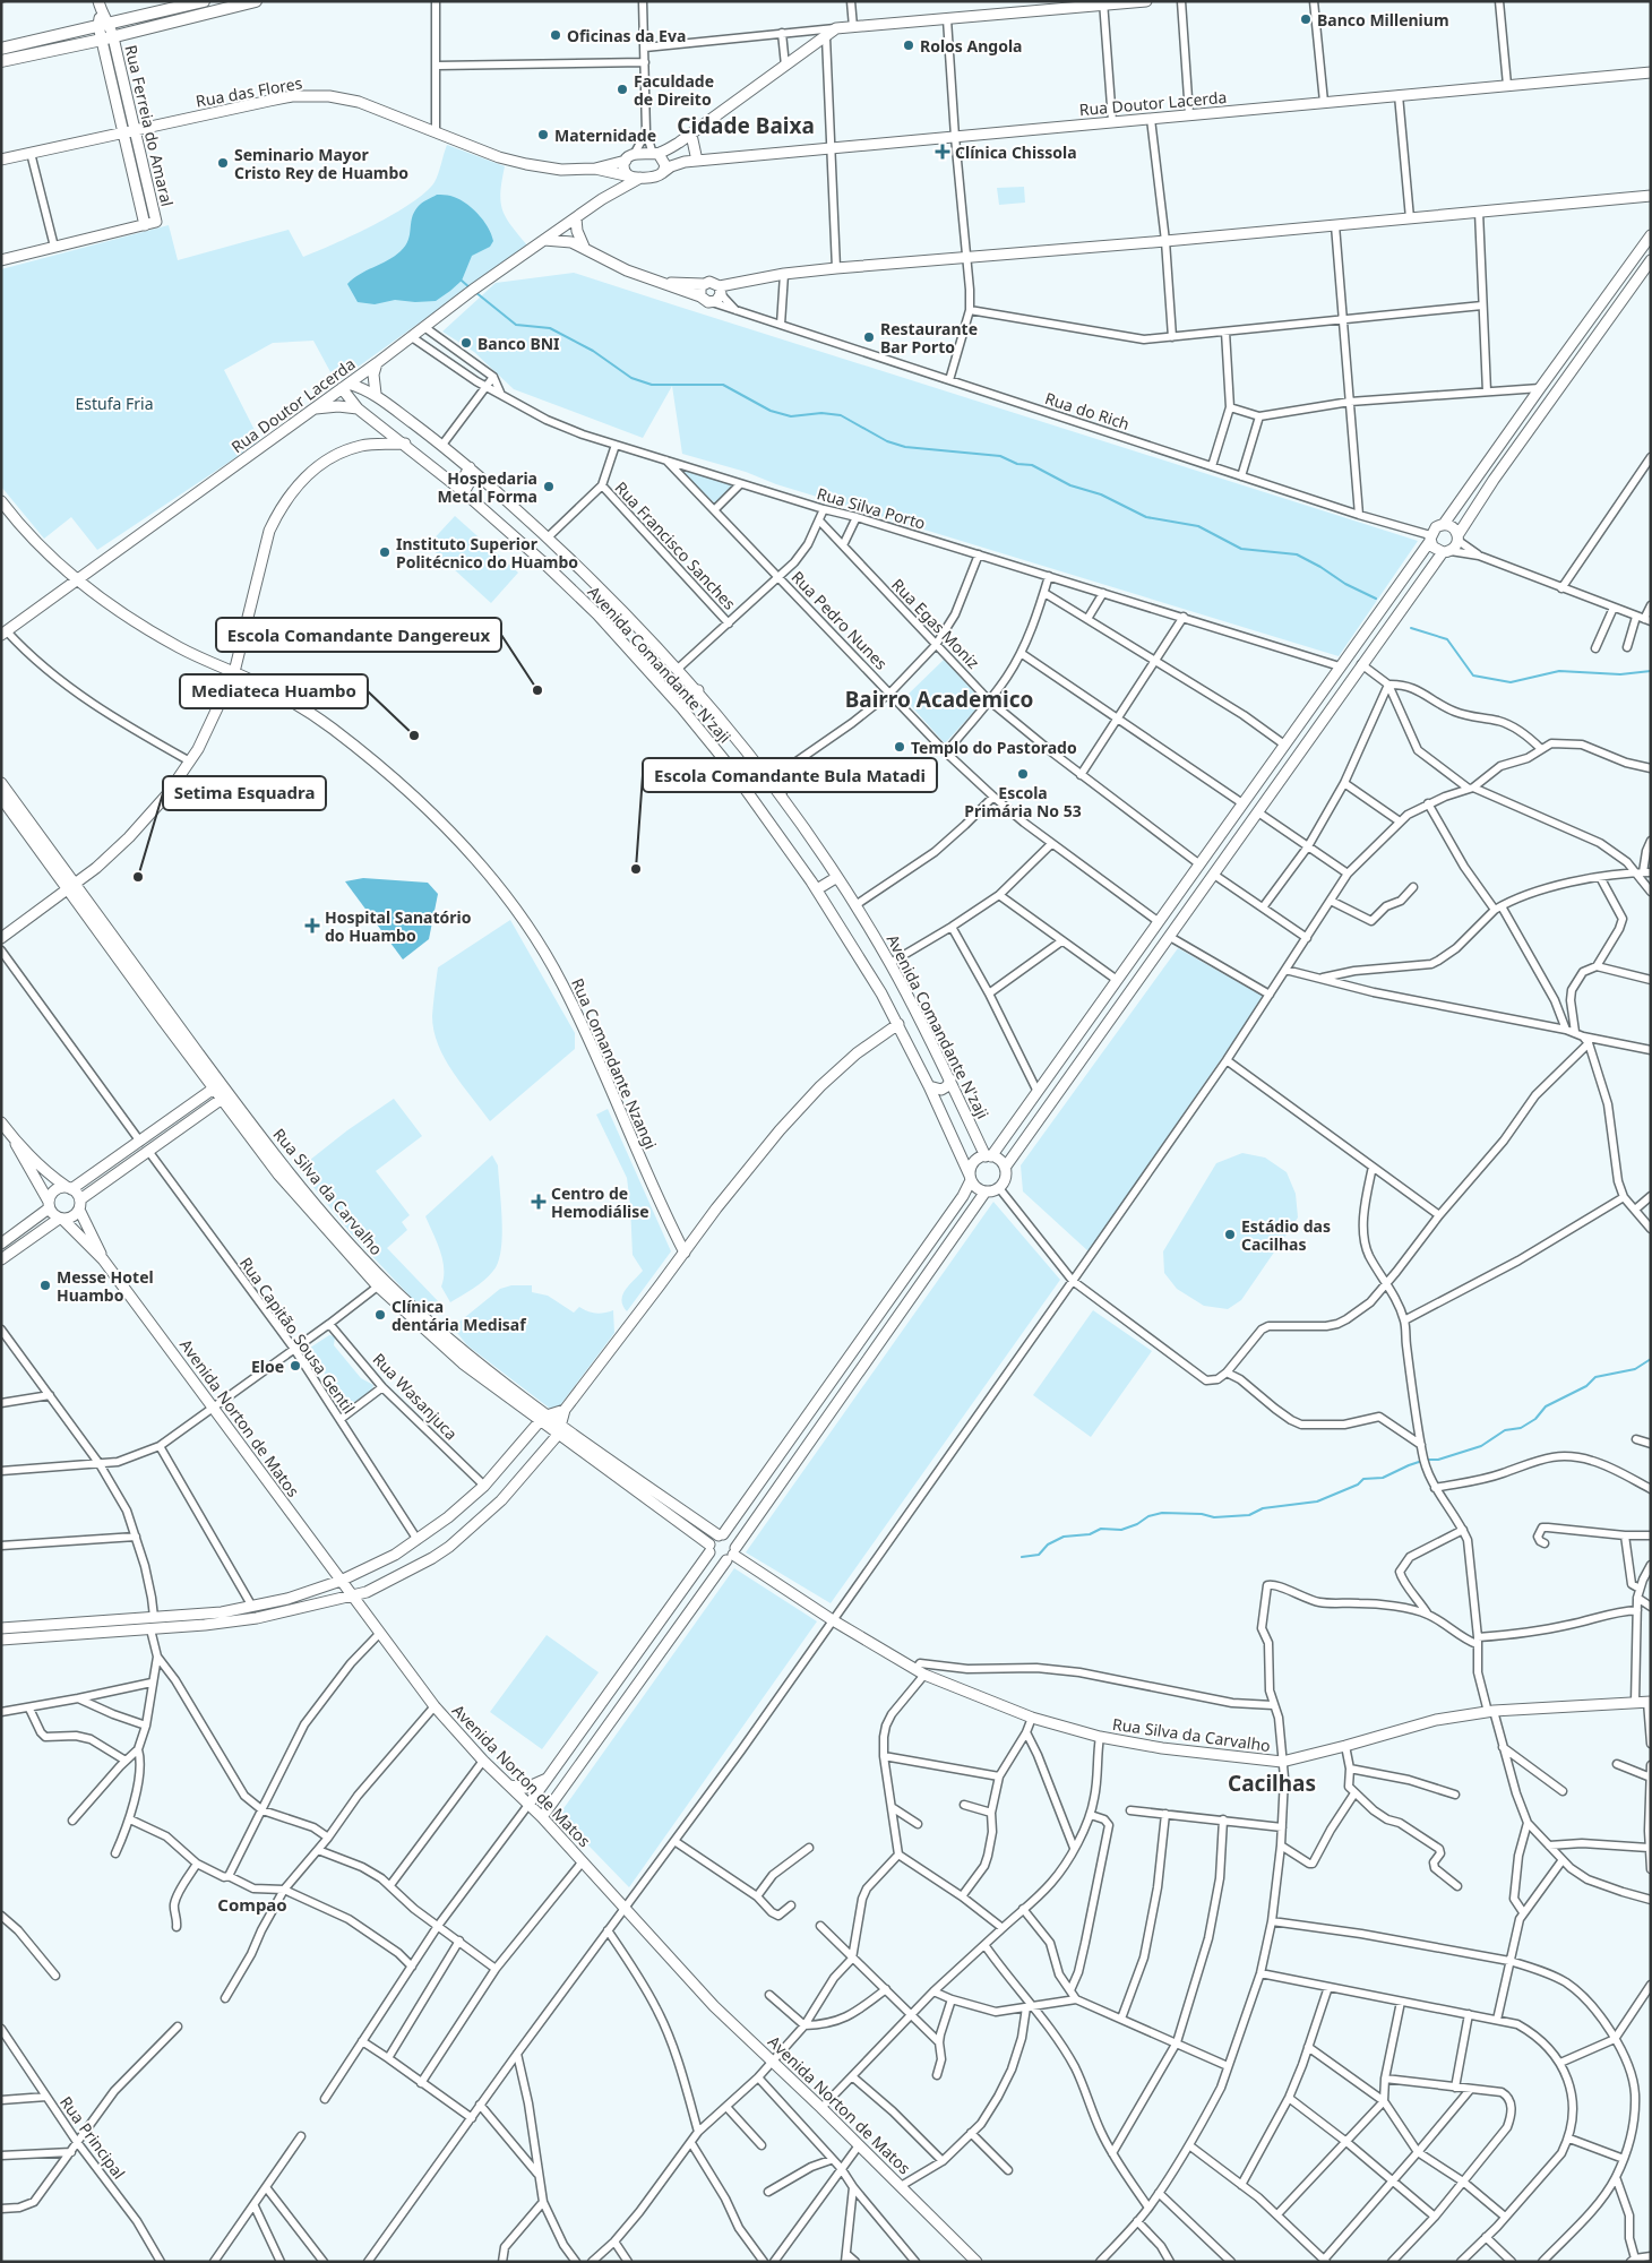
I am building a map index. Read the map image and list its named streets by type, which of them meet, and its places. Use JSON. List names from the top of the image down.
{
  "streets": {
    "street": [
      "Rua das Flores",
      "Rua Doutor Lacerda",
      "Rua Ferreia do Amaral",
      "Rua do Rich",
      "Rua Silva Porto",
      "Rua Francisco Sanches",
      "Rua Pedro Nunes",
      "Rua Egas Moniz",
      "Avenida Comandante N'zaji",
      "Rua Comandante Nzangi",
      "Rua Silva da Carvalho",
      "Rua Capitão Sousa Gentil",
      "Rua Wasanjuca",
      "Avenida Norton de Matos",
      "Rua Principal"
    ]
  },
  "crossings": [
    ["Rua das Flores", "Rua Doutor Lacerda"],
    ["Rua das Flores", "Rua Ferreia do Amaral"],
    ["Rua Doutor Lacerda", "Rua Silva Porto"],
    ["Rua Doutor Lacerda", "Avenida Comandante N'zaji"],
    ["Rua Doutor Lacerda", "Rua Comandante Nzangi"],
    ["Rua Silva Porto", "Rua Pedro Nunes"]
  ],
  "districts": [
    "Cidade Baixa",
    "Bairro Academico",
    "Cacilhas",
    "Compao"
  ],
  "parks": ["Estufa Fria"],
  "places": {
    "other": [
      "Banco Millenium",
      "Oficinas da Eva",
      "Rolos Angola",
      "Faculdade de Direito",
      "Maternidade",
      "Seminario Mayor Cristo Rey de Huambo",
      "Restaurante Bar Porto",
      "Banco BNI",
      "Hospedaria Metal Forma",
      "Instituto Superior Politécnico do Huambo",
      "Escola Comandante Dangereux",
      "Mediateca Huambo",
      "Templo do Pastorado",
      "Escola Primária No 53",
      "Escola Comandante Bula Matadi",
      "Setima Esquadra",
      "Estádio das Cacilhas",
      "Messe Hotel Huambo",
      "Clínica dentária Medisaf",
      "Eloe"
    ],
    "health": ["Clínica Chissola", "Hospital Sanatório do Huambo", "Centro de Hemodiálise"]
  }
}
